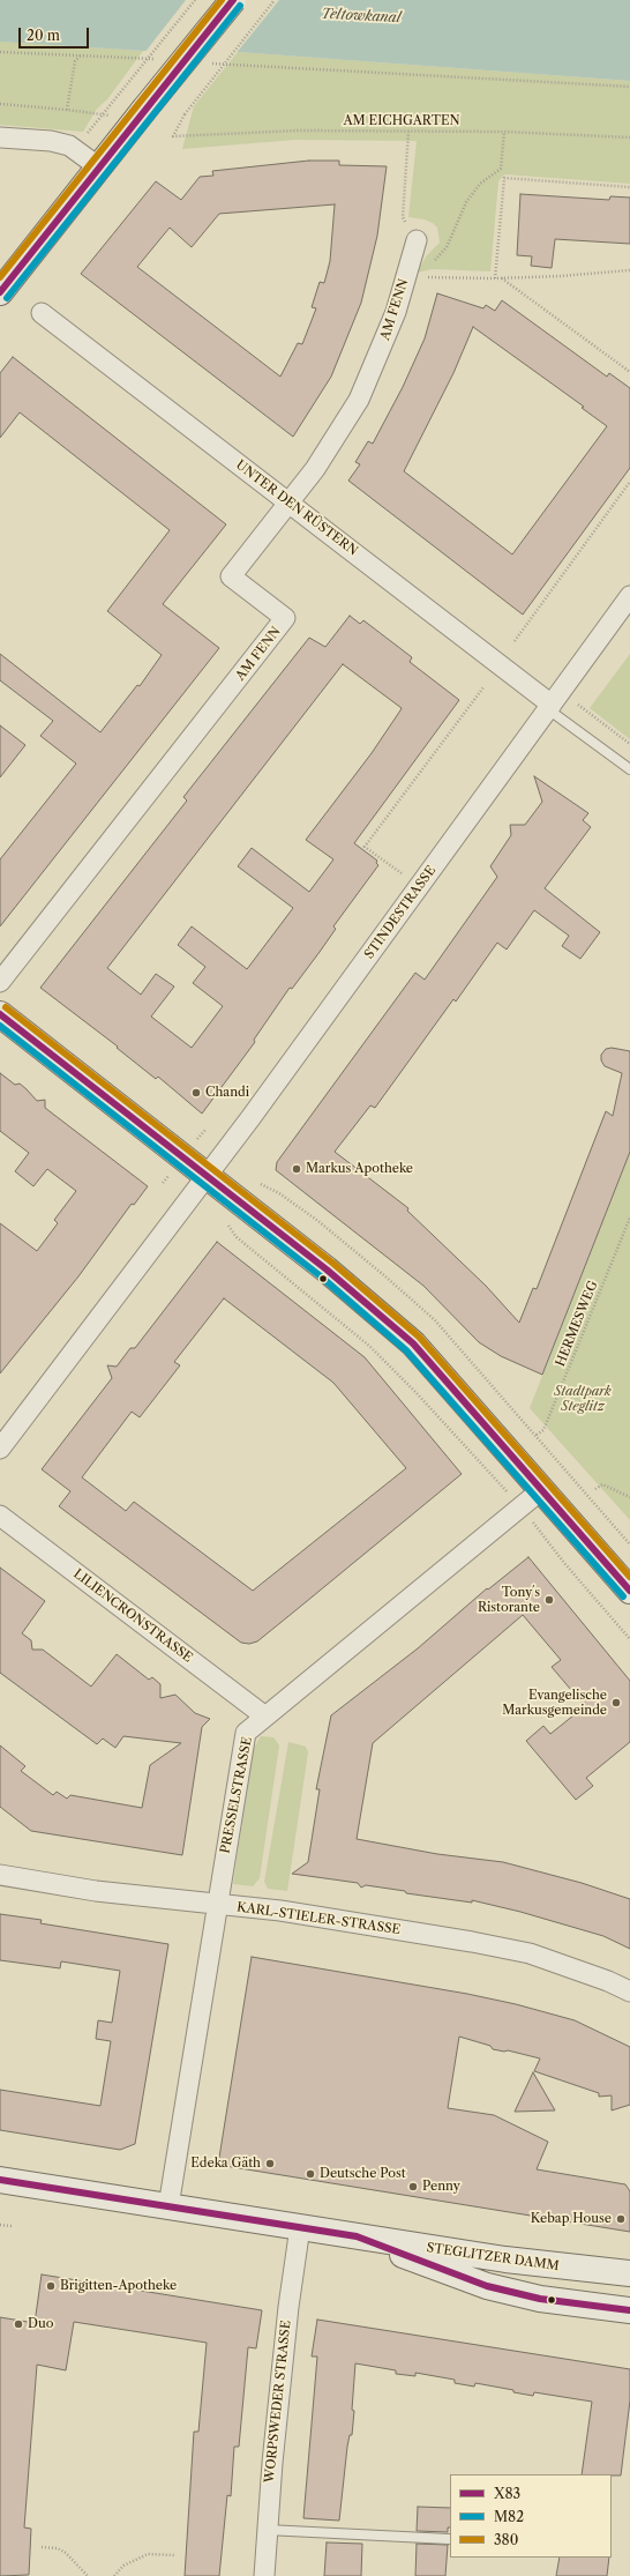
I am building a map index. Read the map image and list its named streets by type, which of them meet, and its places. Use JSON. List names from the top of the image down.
{
  "streets": {
    "main road": ["STEGLITZER DAMM"],
    "street": [
      "AM FENN",
      "UNTER DEN RÜSTERN",
      "STINDESTRASSE",
      "LILIENCRONSTRASSE",
      "PRESSELSTRASSE",
      "KARL-STIELER-STRASSE",
      "WORPSWEDER STRASSE"
    ],
    "path": ["AM EICHGARTEN", "HERMESWEG"]
  },
  "crossings": [
    ["AM FENN", "UNTER DEN RÜSTERN"],
    ["UNTER DEN RÜSTERN", "STINDESTRASSE"],
    ["LILIENCRONSTRASSE", "PRESSELSTRASSE"],
    ["PRESSELSTRASSE", "KARL-STIELER-STRASSE"],
    ["PRESSELSTRASSE", "STEGLITZER DAMM"],
    ["STEGLITZER DAMM", "WORPSWEDER STRASSE"]
  ],
  "water": ["Teltowkanal"],
  "parks": ["Stadtpark Steglitz"],
  "places": [
    "Chandi",
    "Markus Apotheke",
    "Tony´s Ristorante",
    "Evangelische Markusgemeinde",
    "Edeka Gäth",
    "Deutsche Post",
    "Penny",
    "Kebap House",
    "Brigitten-Apotheke",
    "Duo"
  ],
  "lines": ["transit line X83", "transit line 380", "transit line M82"],
  "legend": ["X83", "M82", "380"],
  "scale_bar": "20 m"
}
